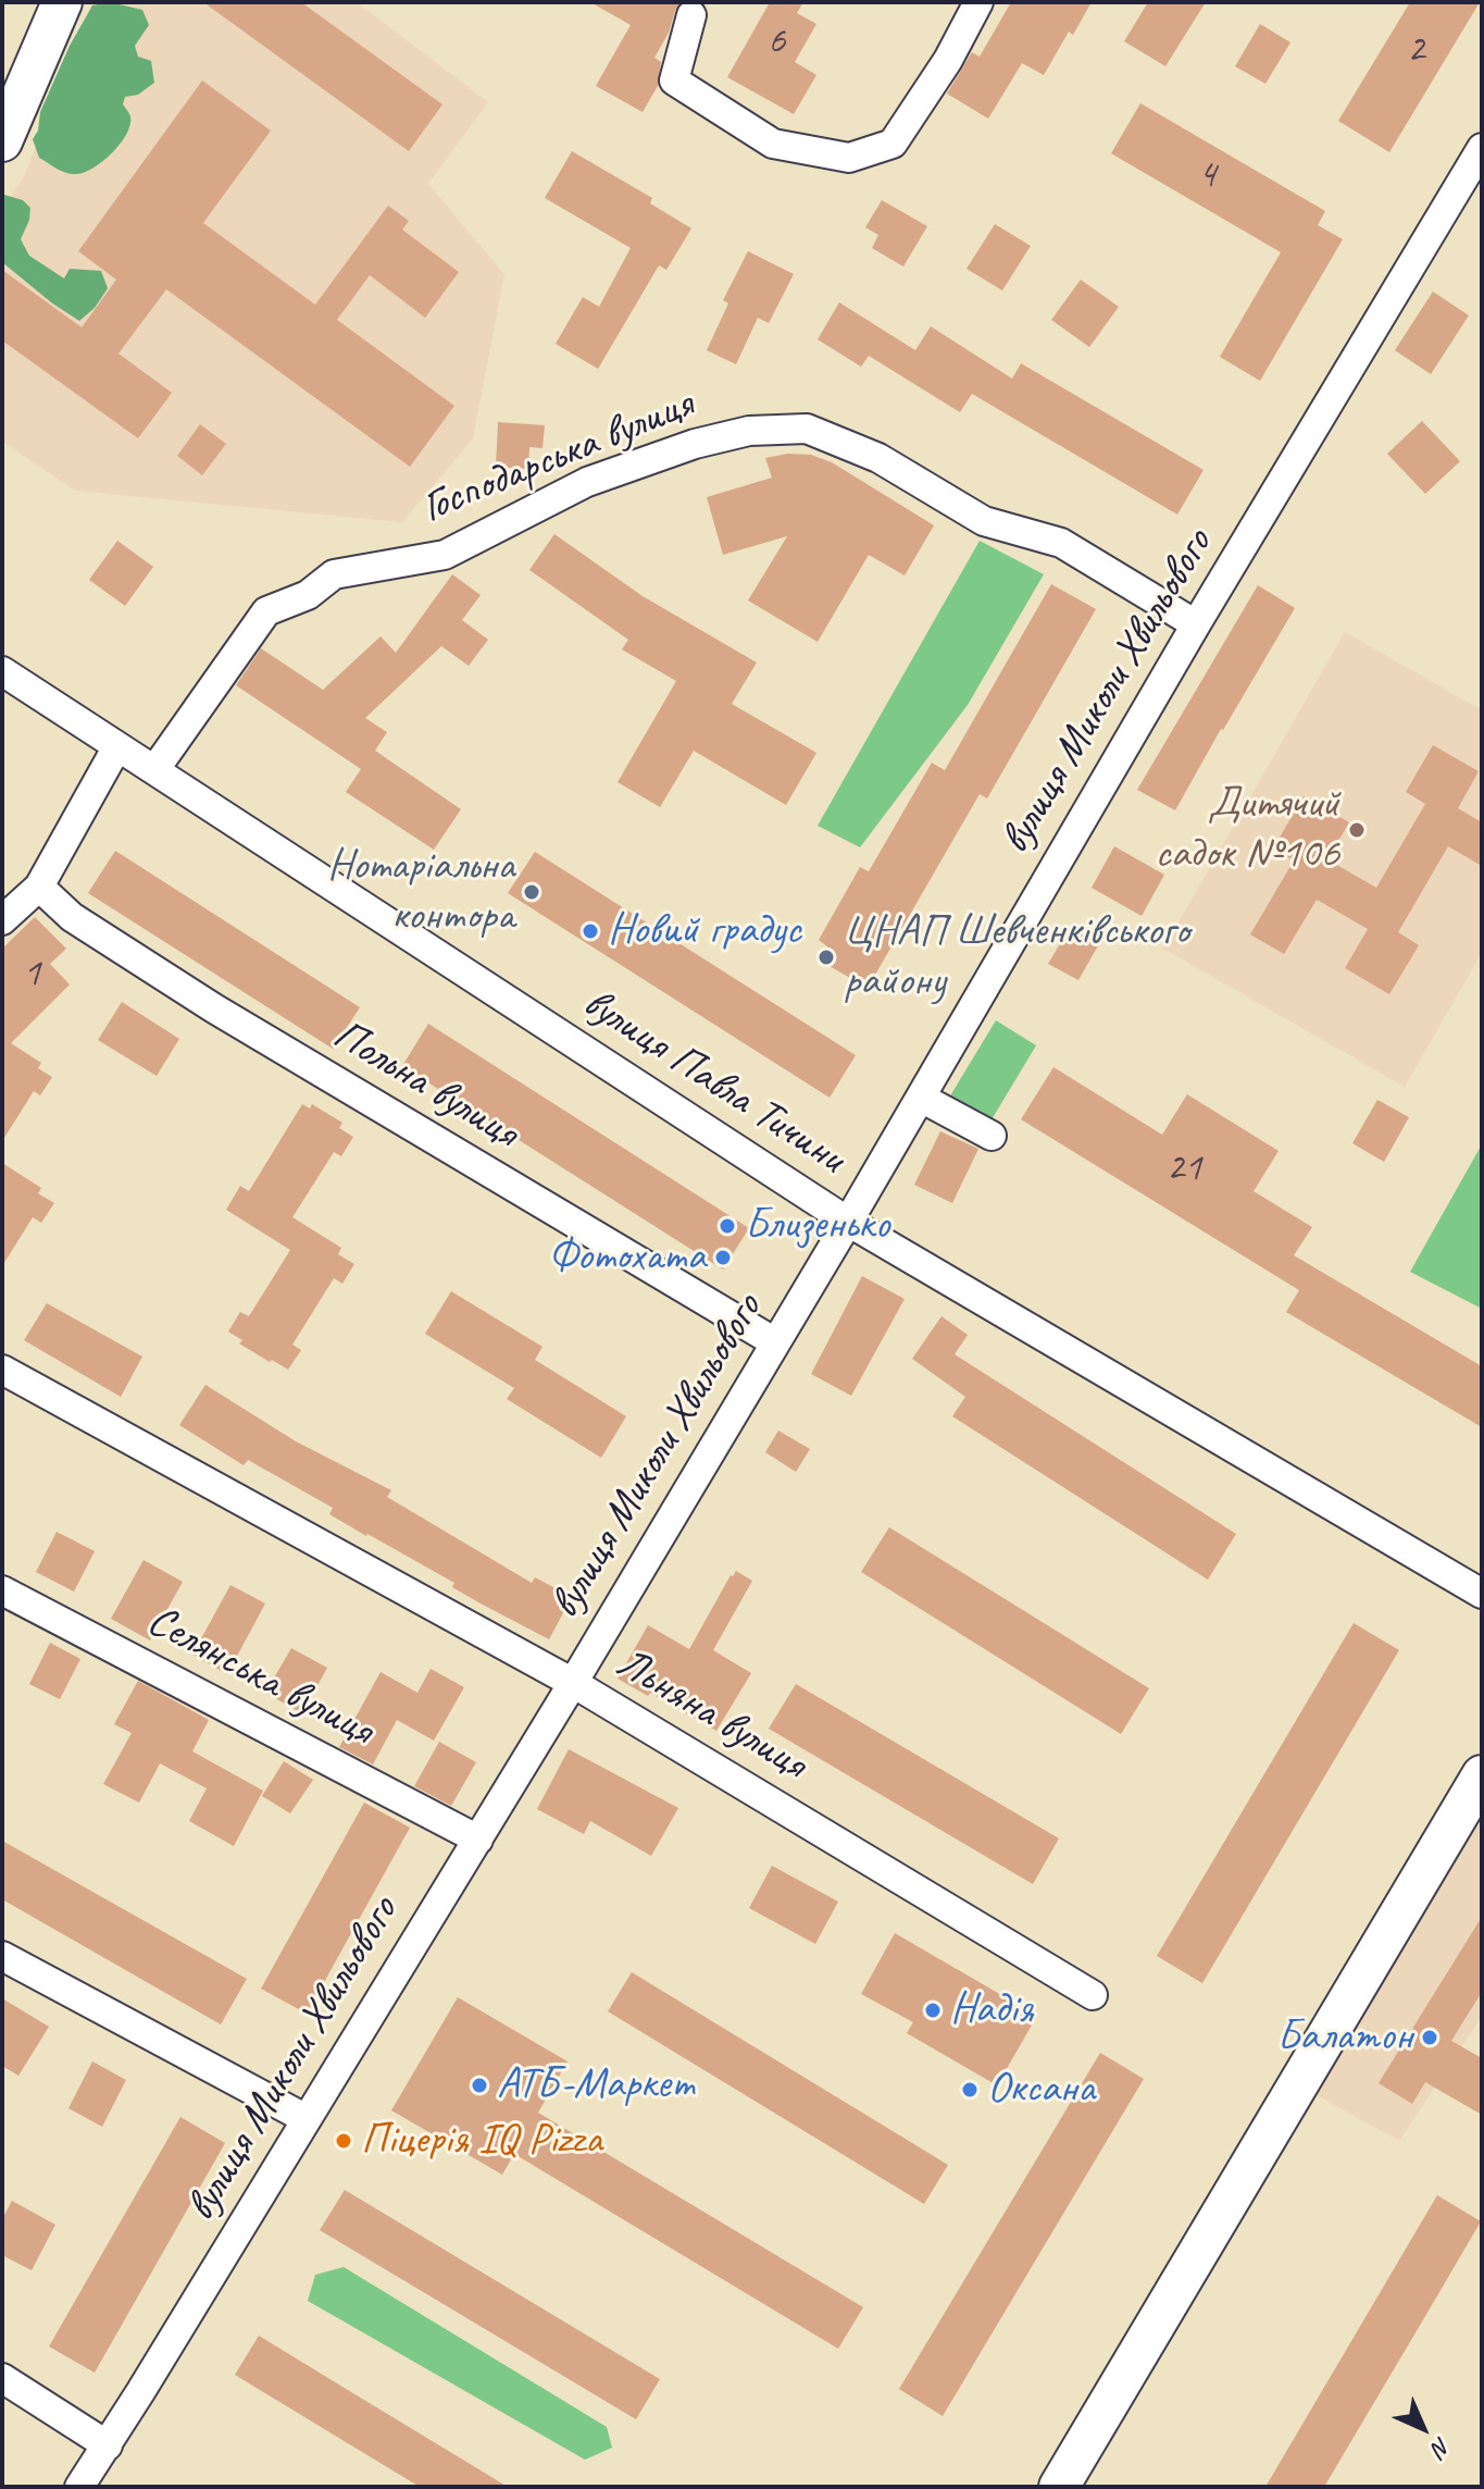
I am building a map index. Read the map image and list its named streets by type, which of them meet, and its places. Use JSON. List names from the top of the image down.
{
  "streets": {
    "street": [
      "Господарська вулиця",
      "вулиця Миколи Хвильового",
      "вулиця Павла Тичини",
      "Польна вулиця",
      "Селянська вулиця",
      "Льняна вулиця"
    ]
  },
  "crossings": [
    ["Господарська вулиця", "вулиця Миколи Хвильового"],
    ["Господарська вулиця", "вулиця Павла Тичини"],
    ["вулиця Миколи Хвильового", "вулиця Павла Тичини"],
    ["вулиця Миколи Хвильового", "Польна вулиця"],
    ["вулиця Миколи Хвильового", "Селянська вулиця"],
    ["вулиця Миколи Хвильового", "Льняна вулиця"]
  ],
  "places": [
    "Дитячий садок №106",
    "Нотаріальна контора",
    "Новий градус",
    "ЦНАП Шевченківського району",
    "Близенько",
    "Фотохата",
    "Надія",
    "Балатон",
    "АТБ-Маркет",
    "Оксана",
    "Піцерія IQ Pizza"
  ],
  "house_numbers": [
    "6",
    "2",
    "4",
    "1",
    "21"
  ],
  "north": "bottom right"
}
